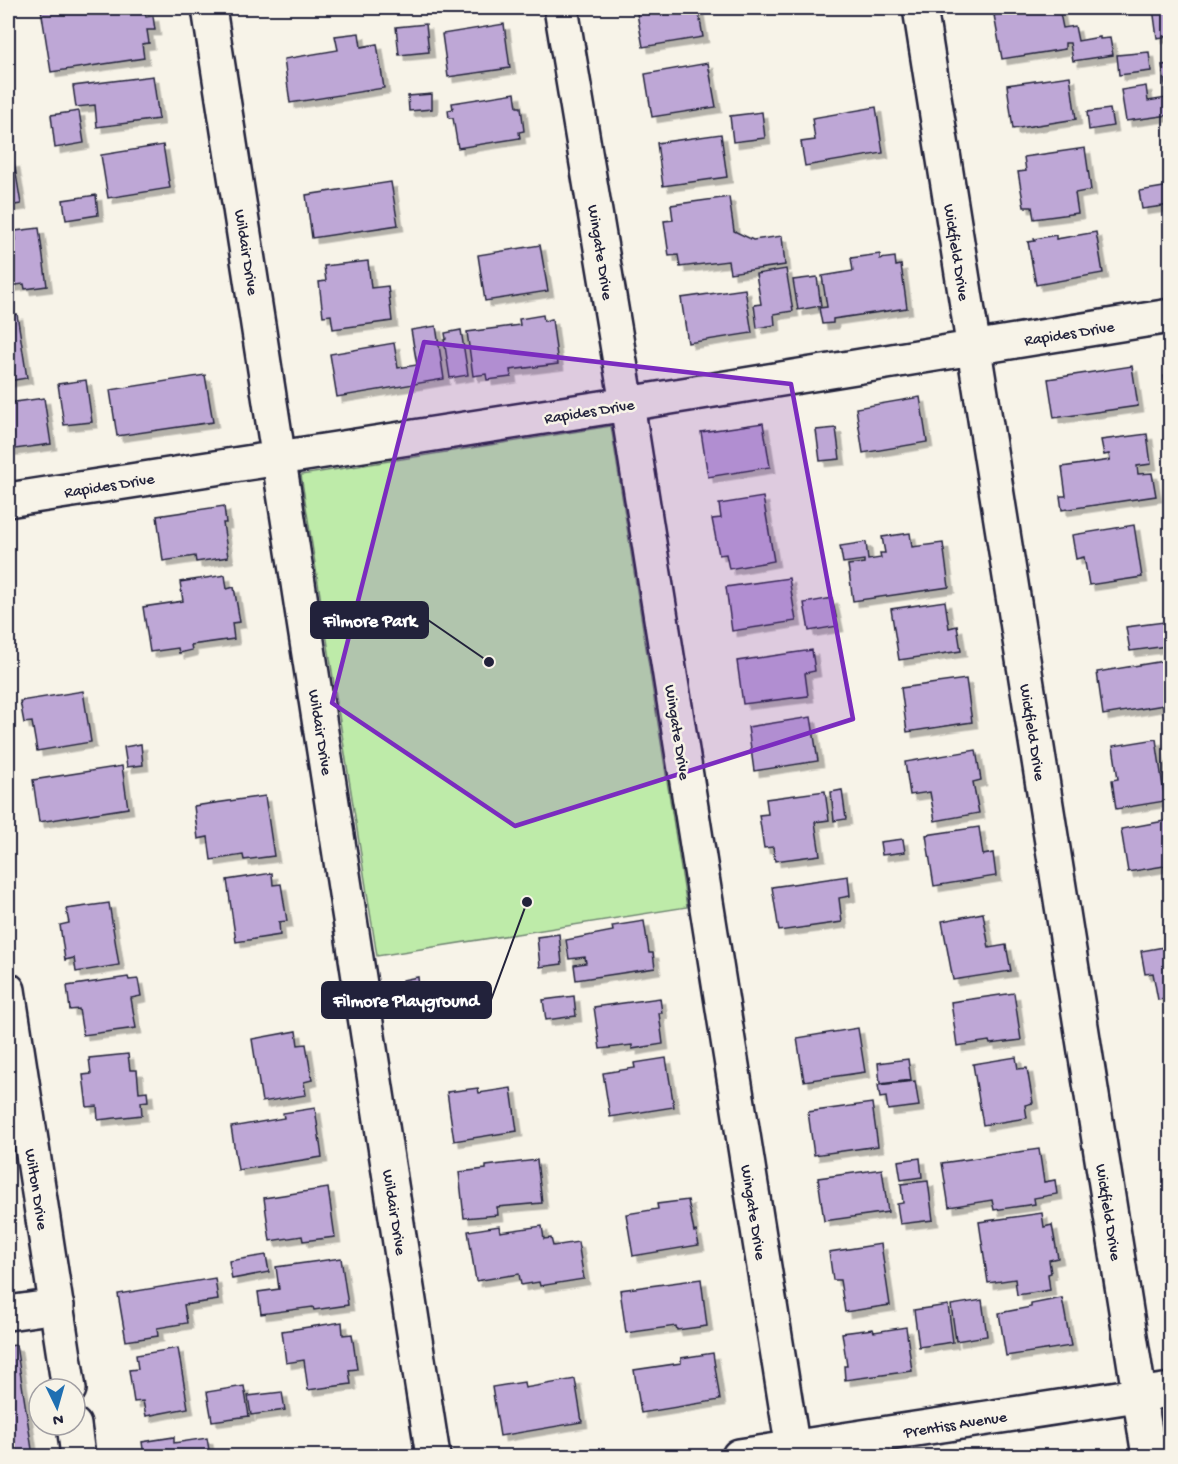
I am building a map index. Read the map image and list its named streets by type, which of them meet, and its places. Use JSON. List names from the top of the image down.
{
  "streets": {
    "street": [
      "Wildair Drive",
      "Wingate Drive",
      "Wickfield Drive",
      "Rapides Drive",
      "Wilton Drive",
      "Prentiss Avenue"
    ]
  },
  "crossings": [
    ["Wildair Drive", "Rapides Drive"],
    ["Wingate Drive", "Rapides Drive"],
    ["Wingate Drive", "Prentiss Avenue"],
    ["Wickfield Drive", "Rapides Drive"],
    ["Wickfield Drive", "Prentiss Avenue"]
  ],
  "places": ["Filmore Park", "Filmore Playground"],
  "north": "bottom"
}
